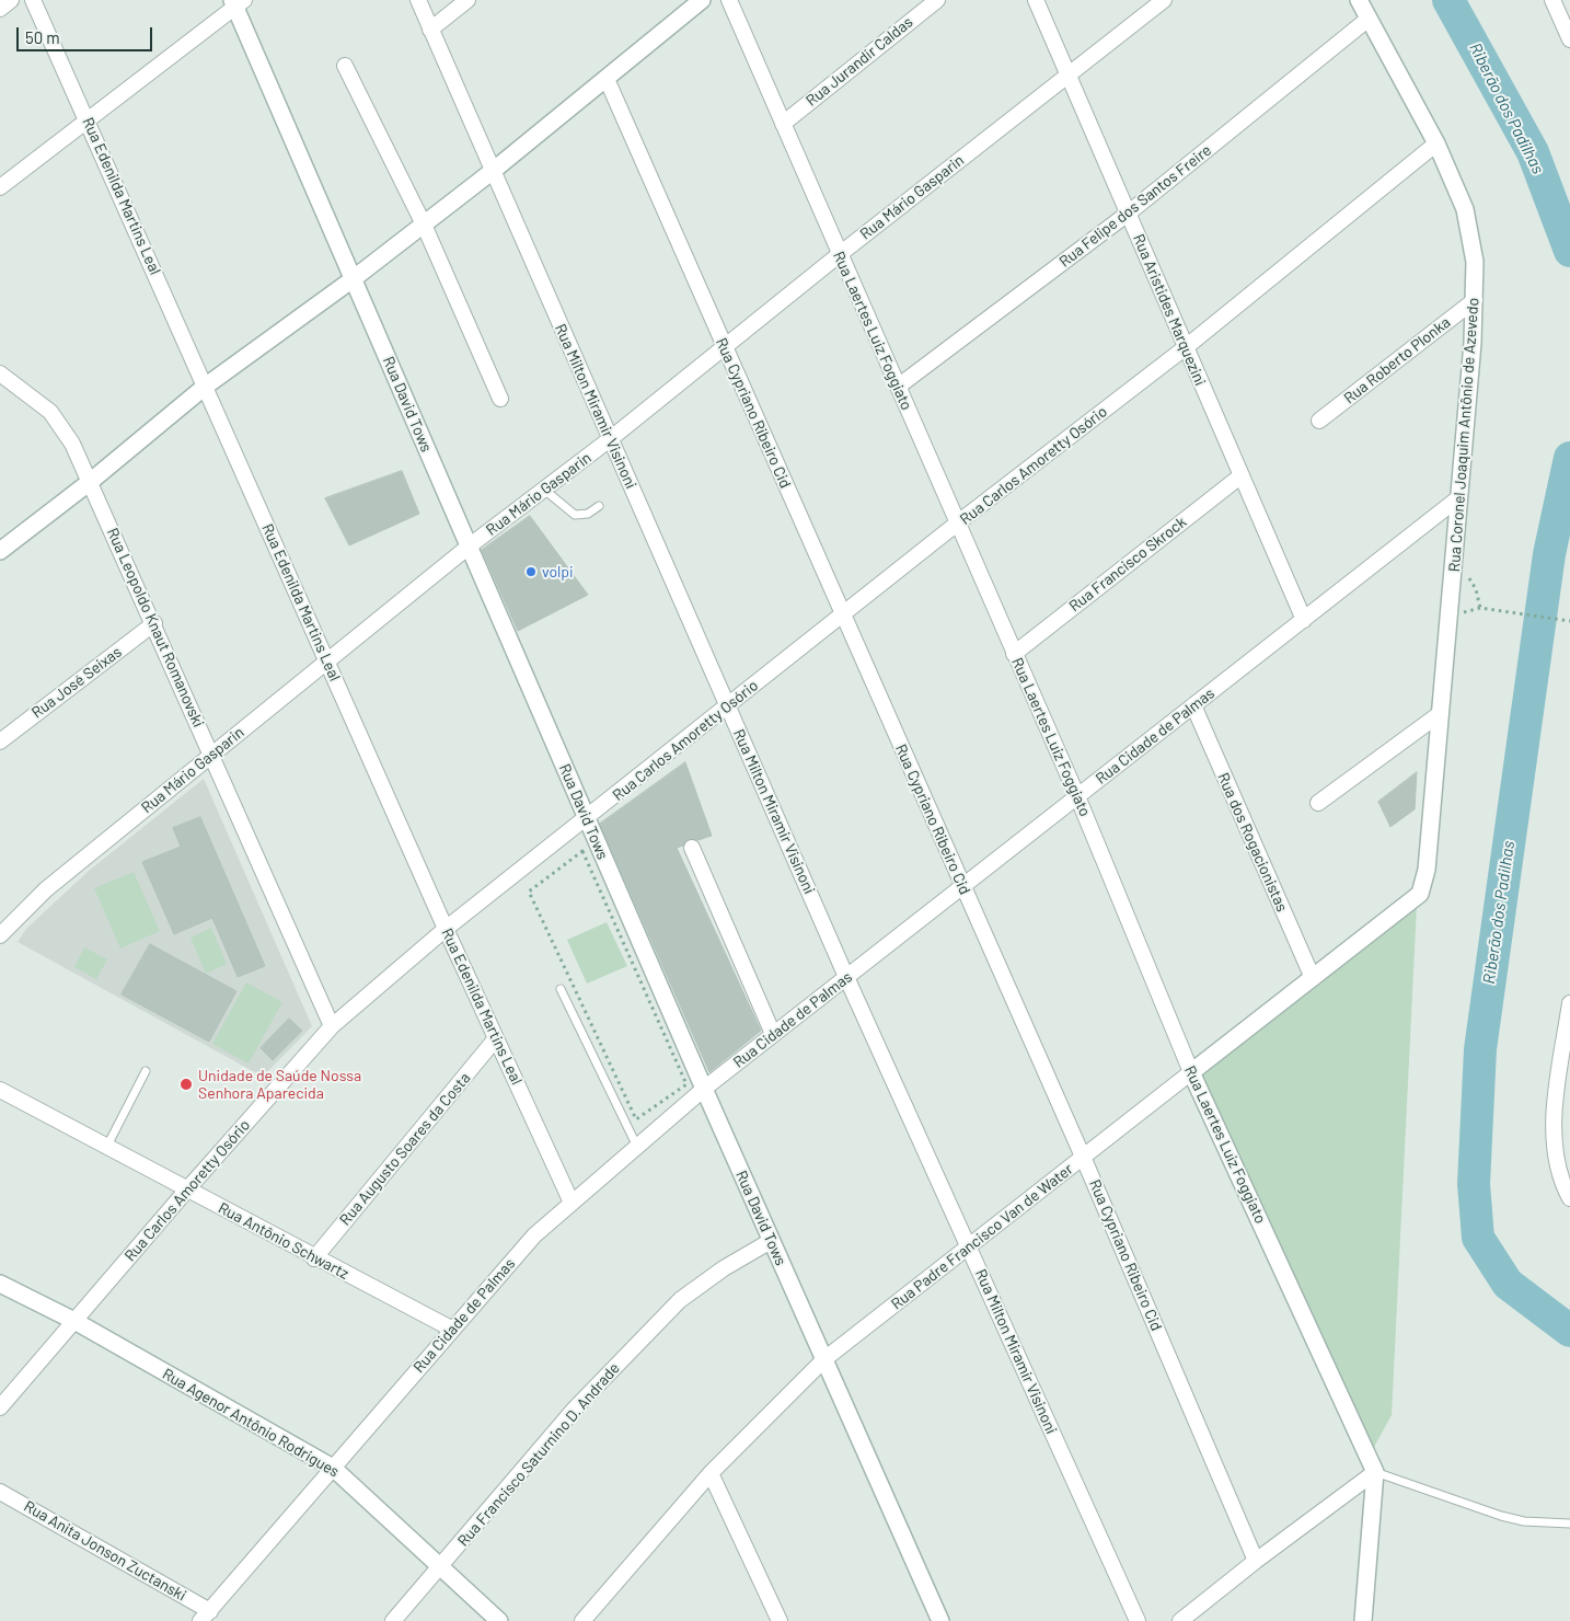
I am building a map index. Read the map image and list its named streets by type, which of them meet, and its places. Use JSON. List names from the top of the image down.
{
  "streets": {
    "street": [
      "Rua Jurandir Caldas",
      "Rua Edenilda Martins Leal",
      "Rua Mário Gasparin",
      "Rua Felipe dos Santos Freire",
      "Rua Aristides Marquezini",
      "Rua Laertes Luiz Foggiato",
      "Rua Roberto Plonka",
      "Rua David Tows",
      "Rua Milton Miramir Visinoni",
      "Rua Cypriano Ribeiro Cid",
      "Rua Coronel Joaquim Antônio de Azevedo",
      "Rua Carlos Amoretty Osório",
      "Rua Francisco Skrock",
      "Rua Leopoldo Knaut Romanovski",
      "Rua José Seixas",
      "Rua Cidade de Palmas",
      "Rua dos Rogacionistas",
      "Rua Augusto Soares da Costa",
      "Rua Padre Francisco Van de Water",
      "Rua Antônio Schwartz",
      "Rua Agenor Antônio Rodrigues",
      "Rua Francisco Saturnino D. Andrade",
      "Rua Anita Jonson Zuctanski"
    ]
  },
  "crossings": [
    ["Rua Jurandir Caldas", "Rua Laertes Luiz Foggiato"],
    ["Rua Edenilda Martins Leal", "Rua Mário Gasparin"],
    ["Rua Edenilda Martins Leal", "Rua Carlos Amoretty Osório"],
    ["Rua Edenilda Martins Leal", "Rua Cidade de Palmas"],
    ["Rua Edenilda Martins Leal", "Rua Augusto Soares da Costa"],
    ["Rua Mário Gasparin", "Rua Aristides Marquezini"],
    ["Rua Mário Gasparin", "Rua Laertes Luiz Foggiato"],
    ["Rua Mário Gasparin", "Rua David Tows"],
    ["Rua Mário Gasparin", "Rua Milton Miramir Visinoni"],
    ["Rua Mário Gasparin", "Rua Cypriano Ribeiro Cid"],
    ["Rua Mário Gasparin", "Rua Leopoldo Knaut Romanovski"],
    ["Rua Felipe dos Santos Freire", "Rua Aristides Marquezini"],
    ["Rua Felipe dos Santos Freire", "Rua Laertes Luiz Foggiato"],
    ["Rua Felipe dos Santos Freire", "Rua Coronel Joaquim Antônio de Azevedo"],
    ["Rua Aristides Marquezini", "Rua Carlos Amoretty Osório"],
    ["Rua Aristides Marquezini", "Rua Francisco Skrock"],
    ["Rua Aristides Marquezini", "Rua Cidade de Palmas"],
    ["Rua Laertes Luiz Foggiato", "Rua Carlos Amoretty Osório"],
    ["Rua Laertes Luiz Foggiato", "Rua Francisco Skrock"],
    ["Rua Laertes Luiz Foggiato", "Rua Cidade de Palmas"],
    ["Rua Laertes Luiz Foggiato", "Rua Padre Francisco Van de Water"],
    ["Rua Roberto Plonka", "Rua Coronel Joaquim Antônio de Azevedo"],
    ["Rua David Tows", "Rua Carlos Amoretty Osório"],
    ["Rua David Tows", "Rua Cidade de Palmas"],
    ["Rua David Tows", "Rua Padre Francisco Van de Water"],
    ["Rua David Tows", "Rua Francisco Saturnino D. Andrade"],
    ["Rua Milton Miramir Visinoni", "Rua Carlos Amoretty Osório"],
    ["Rua Milton Miramir Visinoni", "Rua Cidade de Palmas"],
    ["Rua Milton Miramir Visinoni", "Rua Padre Francisco Van de Water"],
    ["Rua Cypriano Ribeiro Cid", "Rua Carlos Amoretty Osório"],
    ["Rua Cypriano Ribeiro Cid", "Rua Cidade de Palmas"],
    ["Rua Cypriano Ribeiro Cid", "Rua Padre Francisco Van de Water"],
    ["Rua Coronel Joaquim Antônio de Azevedo", "Rua Carlos Amoretty Osório"],
    ["Rua Coronel Joaquim Antônio de Azevedo", "Rua Cidade de Palmas"],
    ["Rua Coronel Joaquim Antônio de Azevedo", "Rua Padre Francisco Van de Water"],
    ["Rua Carlos Amoretty Osório", "Rua Leopoldo Knaut Romanovski"],
    ["Rua Carlos Amoretty Osório", "Rua Antônio Schwartz"],
    ["Rua Carlos Amoretty Osório", "Rua Agenor Antônio Rodrigues"],
    ["Rua Leopoldo Knaut Romanovski", "Rua José Seixas"],
    ["Rua Cidade de Palmas", "Rua dos Rogacionistas"],
    ["Rua Cidade de Palmas", "Rua Antônio Schwartz"],
    ["Rua Cidade de Palmas", "Rua Agenor Antônio Rodrigues"],
    ["Rua Cidade de Palmas", "Rua Anita Jonson Zuctanski"],
    ["Rua dos Rogacionistas", "Rua Padre Francisco Van de Water"],
    ["Rua Augusto Soares da Costa", "Rua Antônio Schwartz"],
    ["Rua Agenor Antônio Rodrigues", "Rua Francisco Saturnino D. Andrade"]
  ],
  "water": ["Riberão dos Padilhas"],
  "places": ["volpi", "Unidade de Saúde Nossa Senhora Aparecida"],
  "scale_bar": "50 m"
}
